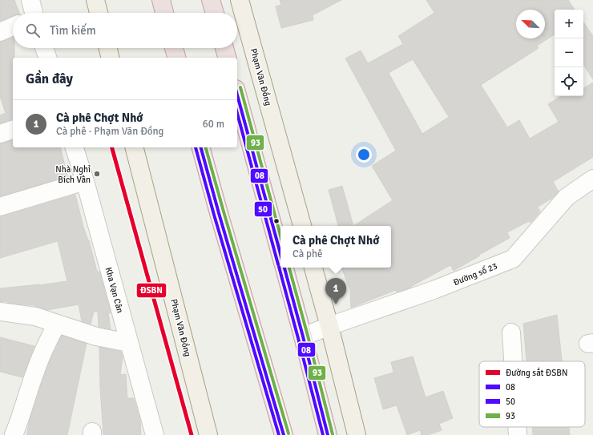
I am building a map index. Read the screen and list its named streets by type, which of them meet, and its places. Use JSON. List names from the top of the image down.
{
  "streets": {
    "main road": ["Phạm Văn Đồng"],
    "street": ["Đường số 23", "Kha Vạn Cân"]
  },
  "places": ["Nhà Nghỉ Bích Vân"],
  "lines": [
    "transit line 93",
    "transit line 08",
    "transit line 50",
    "rail line ĐSBN"
  ],
  "legend": [
    "Đường sắt ĐSBN",
    "08",
    "50",
    "93"
  ],
  "north": "top left",
  "page": {
    "map_buttons": ["+", "−"],
    "search": "Tìm kiếm",
    "heading": "Gần đây",
    "list": [
      {
        "mark": "1",
        "name": "Cà phê Chợt Nhớ",
        "note": "Cà phê · Phạm Văn Đồng",
        "value": "60 m"
      }
    ],
    "popup": ["Cà phê Chợt Nhớ", "Cà phê"],
    "pins": "1"
  }
}
